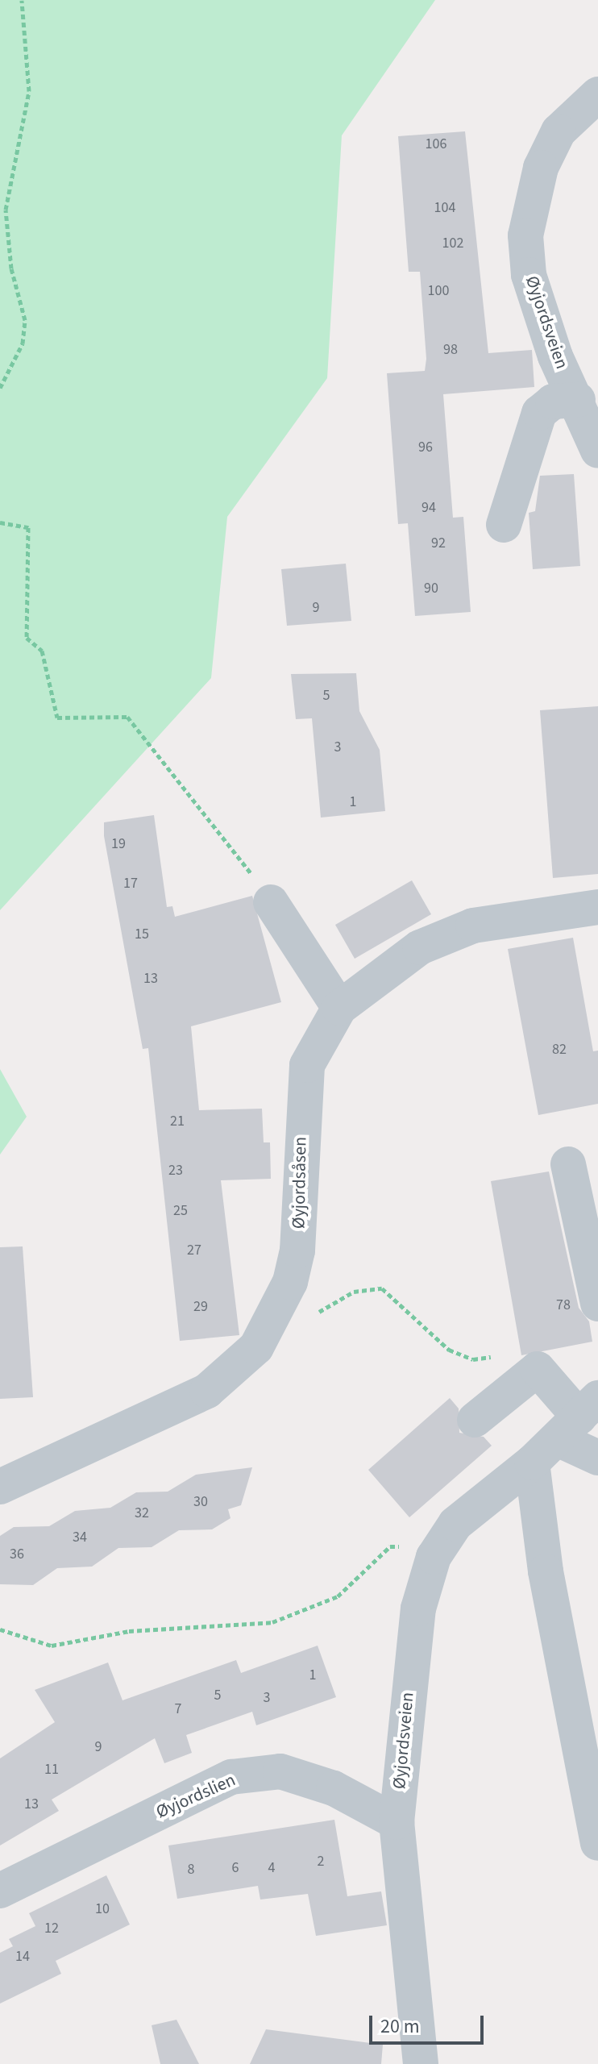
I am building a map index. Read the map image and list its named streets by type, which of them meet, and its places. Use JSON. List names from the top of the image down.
{
  "streets": {
    "street": ["Øyjordsveien", "Øyjordsåsen", "Øyjordslien"]
  },
  "crossings": [
    ["Øyjordsveien", "Øyjordslien"]
  ],
  "house_numbers": [
    "106",
    "104",
    "102",
    "100",
    "98",
    "96",
    "94",
    "92",
    "90",
    "9",
    "5",
    "3",
    "1",
    "19",
    "17",
    "15",
    "13",
    "82",
    "21",
    "23",
    "25",
    "27",
    "78",
    "29",
    "30",
    "32",
    "34",
    "36",
    "1",
    "5",
    "3",
    "7",
    "9",
    "11",
    "13",
    "2",
    "6",
    "4",
    "8",
    "10",
    "12",
    "14"
  ],
  "scale_bar": "20 m"
}
